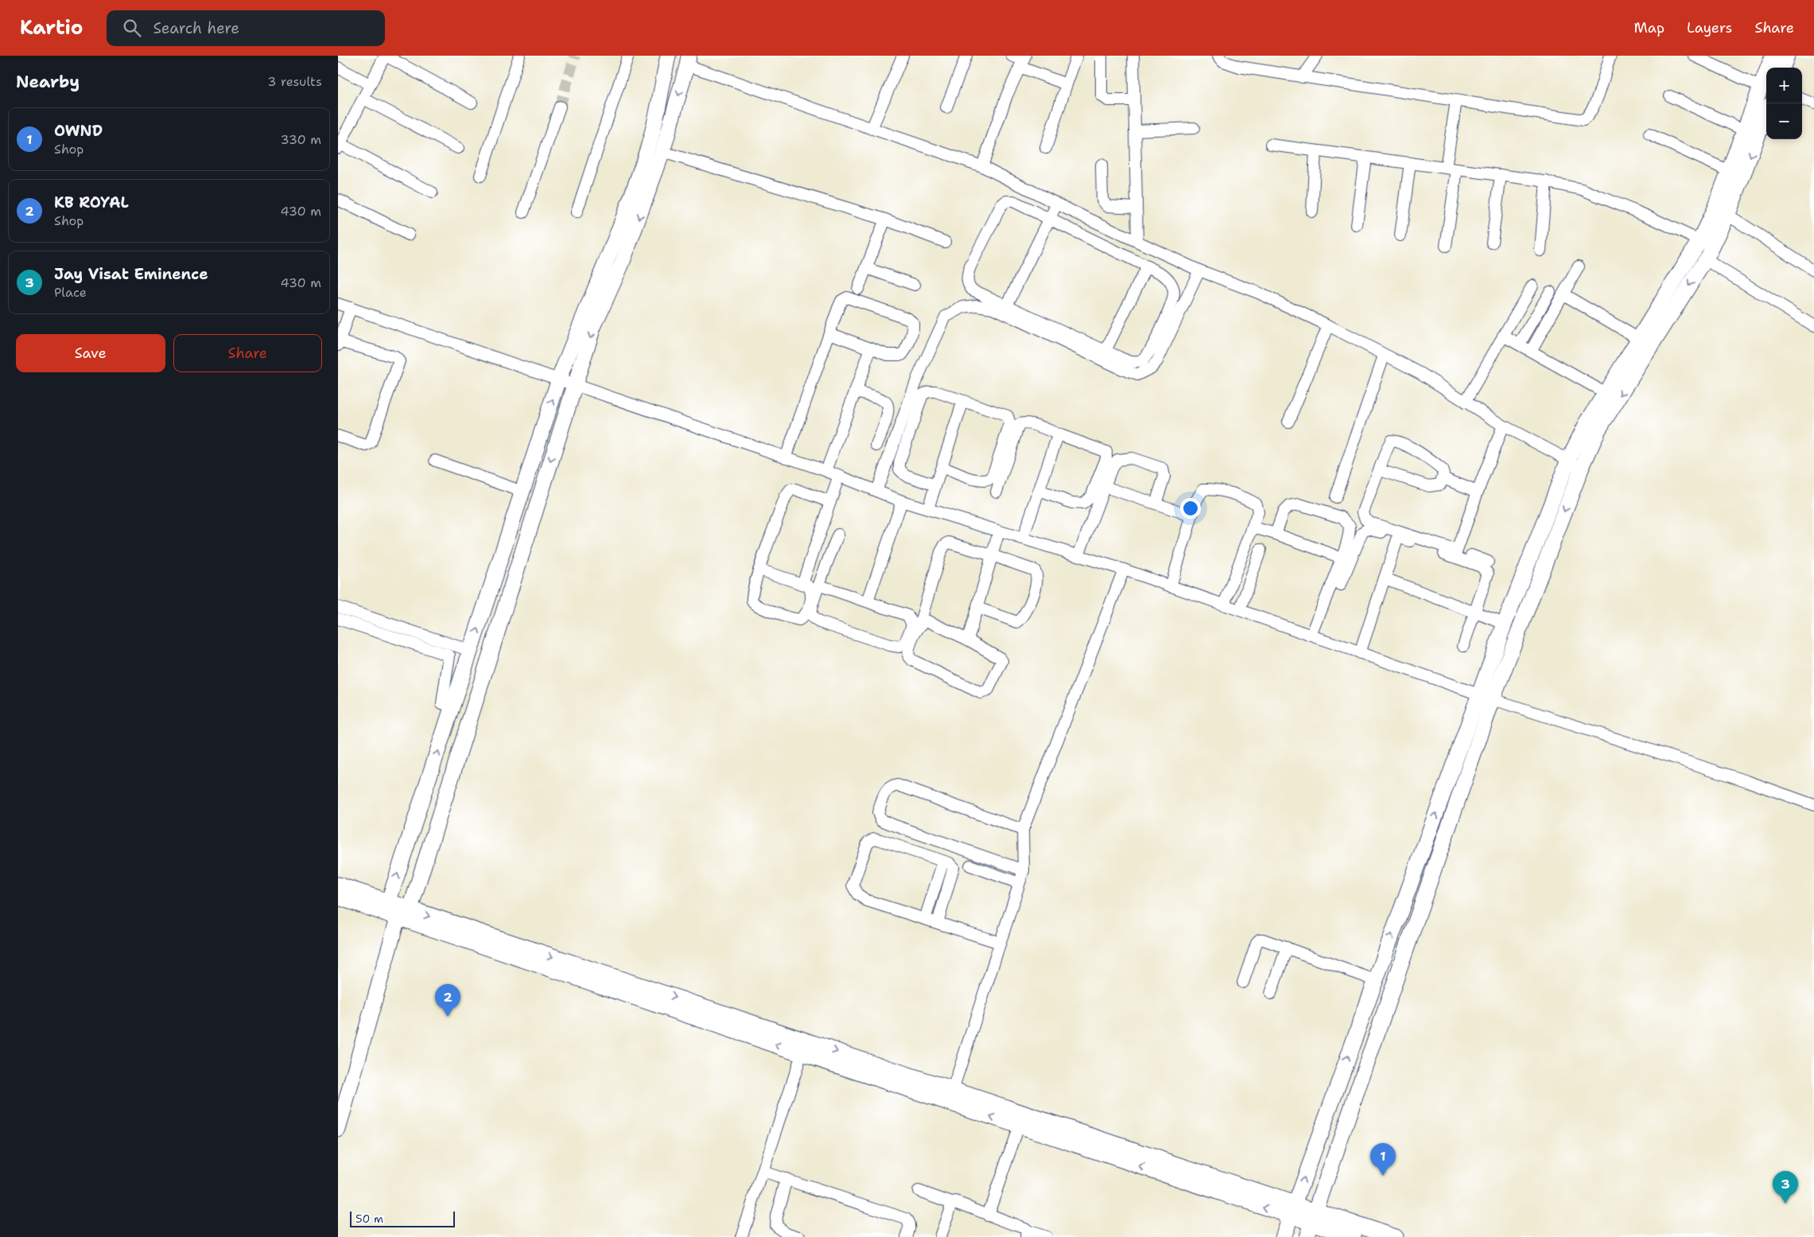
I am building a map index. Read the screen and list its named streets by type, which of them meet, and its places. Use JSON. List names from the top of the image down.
{
  "scale_bar": "50 m",
  "page": {
    "header": "Kartio",
    "search": "Search here",
    "nav": ["Map", "Layers", "Share"],
    "heading": ["Nearby", "3 results"],
    "map_buttons": ["+", "−"],
    "list": [
      {
        "mark": "1",
        "name": "OWND",
        "note": "Shop",
        "value": "330 m"
      },
      {
        "mark": "2",
        "name": "KB ROYAL",
        "note": "Shop",
        "value": "430 m"
      },
      {
        "mark": "3",
        "name": "Jay Visat Eminence",
        "note": "Place",
        "value": "430 m"
      }
    ],
    "buttons": ["Save", "Share"],
    "pins": ["2", "1", "3"],
    "scale": "50 m"
  }
}
